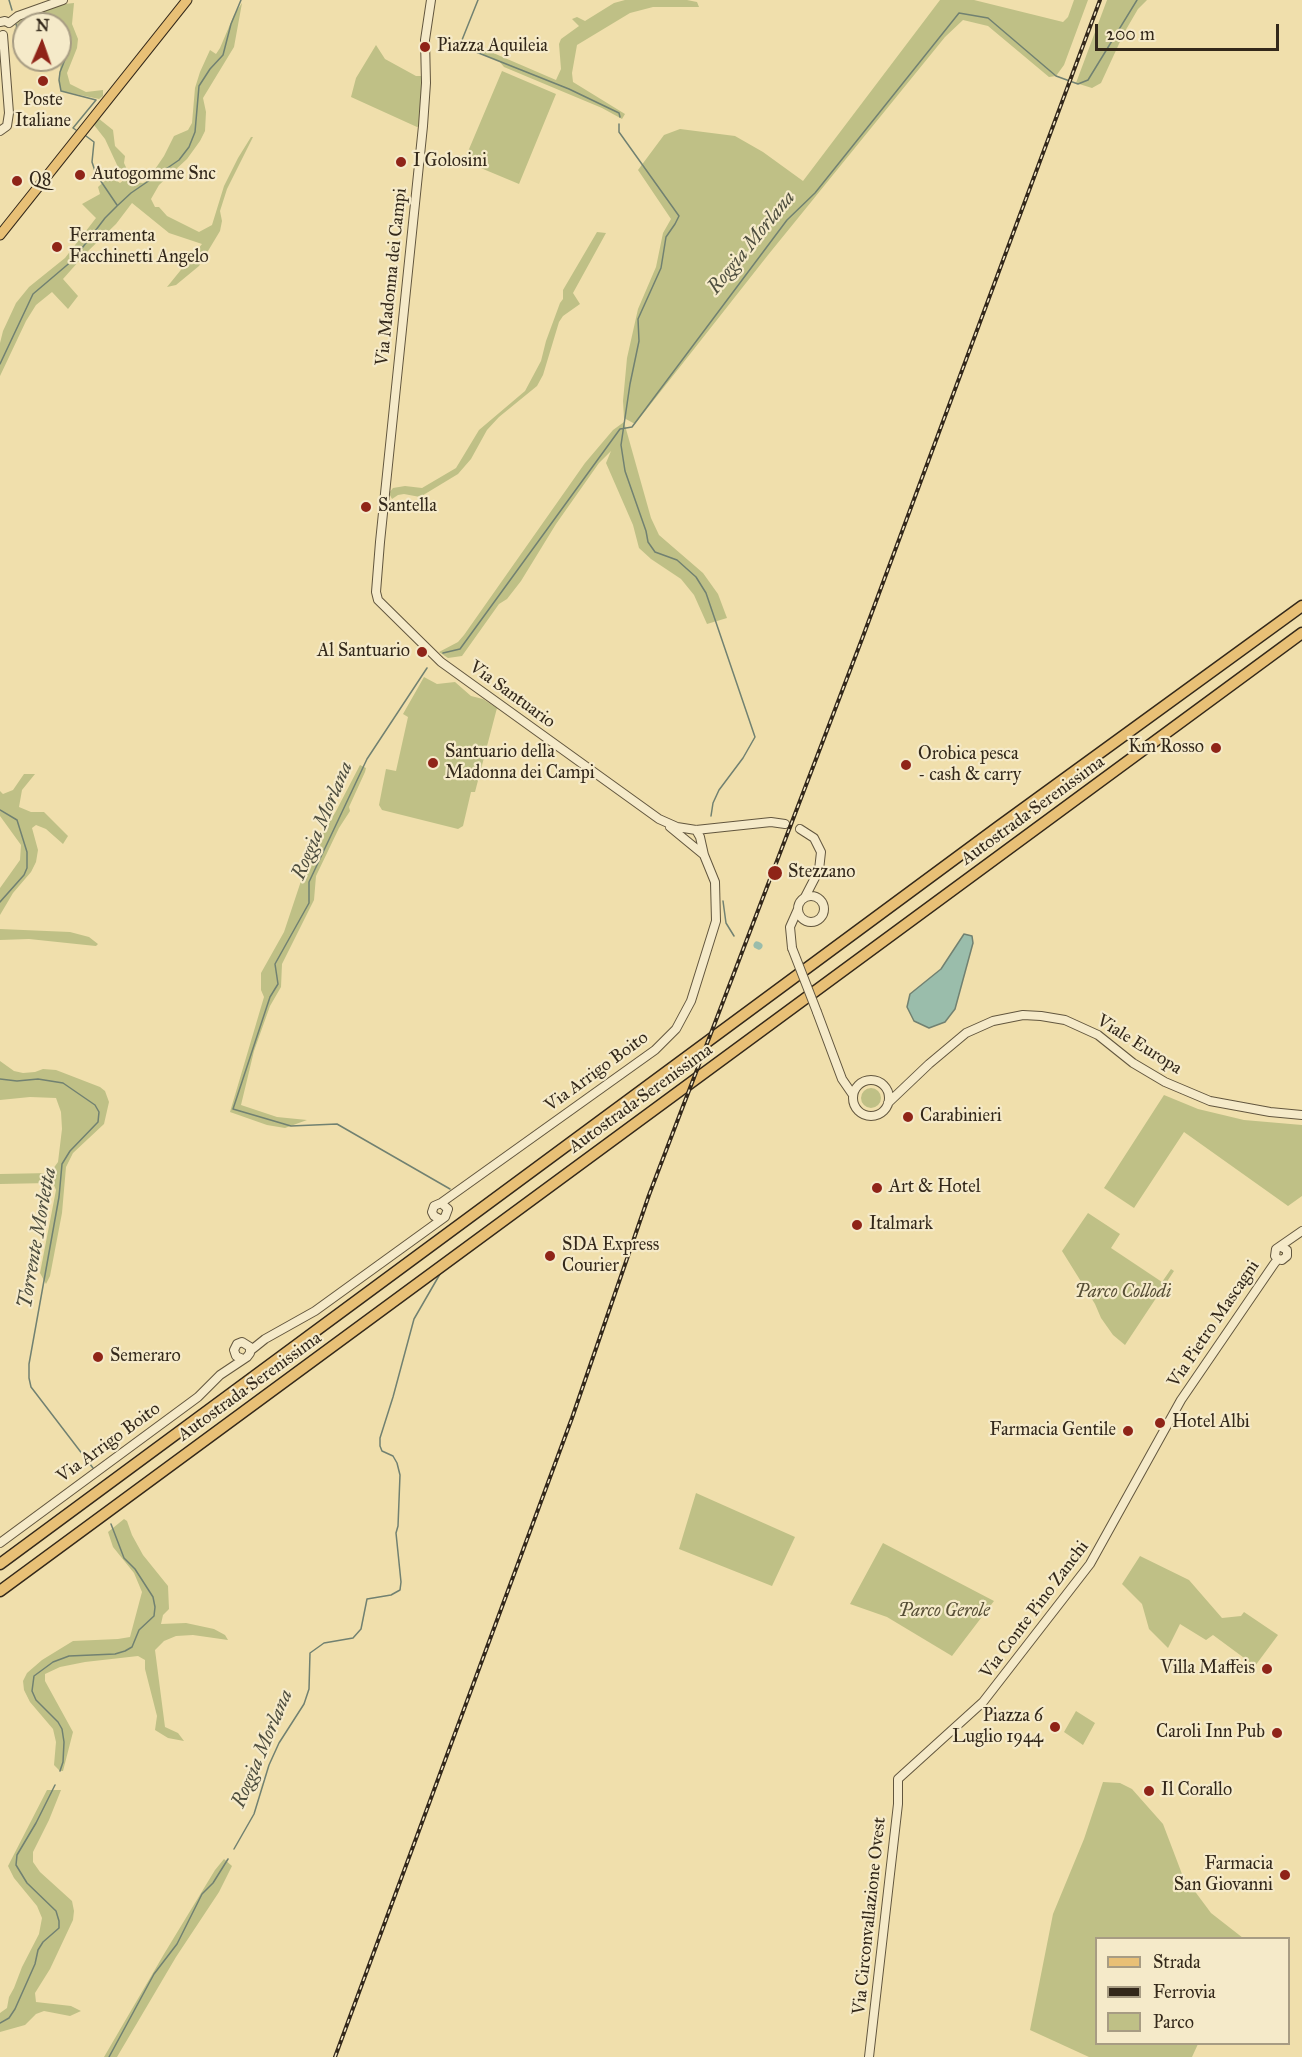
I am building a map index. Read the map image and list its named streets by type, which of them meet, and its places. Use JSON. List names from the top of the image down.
{
  "streets": {
    "highway": ["Autostrada Serenissima"],
    "street": [
      "Via Madonna dei Campi",
      "Via Santuario",
      "Viale Europa",
      "Via Arrigo Boito",
      "Via Pietro Mascagni",
      "Via Conte Pino Zanchi",
      "Via Circonvallazione Ovest"
    ]
  },
  "crossings": [
    ["Via Madonna dei Campi", "Via Santuario"],
    ["Via Santuario", "Via Arrigo Boito"],
    ["Via Pietro Mascagni", "Via Conte Pino Zanchi"],
    ["Via Conte Pino Zanchi", "Via Circonvallazione Ovest"]
  ],
  "water": ["Roggia Morlana", "Torrente Morletta"],
  "parks": ["Parco Collodi", "Parco Gerole"],
  "places": [
    "Piazza Aquileia",
    "Poste Italiane",
    "I Golosini",
    "Autogomme Snc",
    "Q8",
    "Ferramenta Facchinetti Angelo",
    "Santella",
    "Al Santuario",
    "Km Rosso",
    "Santuario della Madonna dei Campi",
    "Orobica pesca - cash & carry",
    "Stezzano",
    "Carabinieri",
    "Art & Hotel",
    "Italmark",
    "SDA Express Courier",
    "Semeraro",
    "Hotel Albi",
    "Farmacia Gentile",
    "Villa Maffeis",
    "Piazza 6 Luglio 1944",
    "Caroli Inn Pub",
    "Il Corallo",
    "Farmacia San Giovanni"
  ],
  "legend": ["Strada", "Ferrovia", "Parco"],
  "scale_bar": "200 m",
  "north": "top"
}
